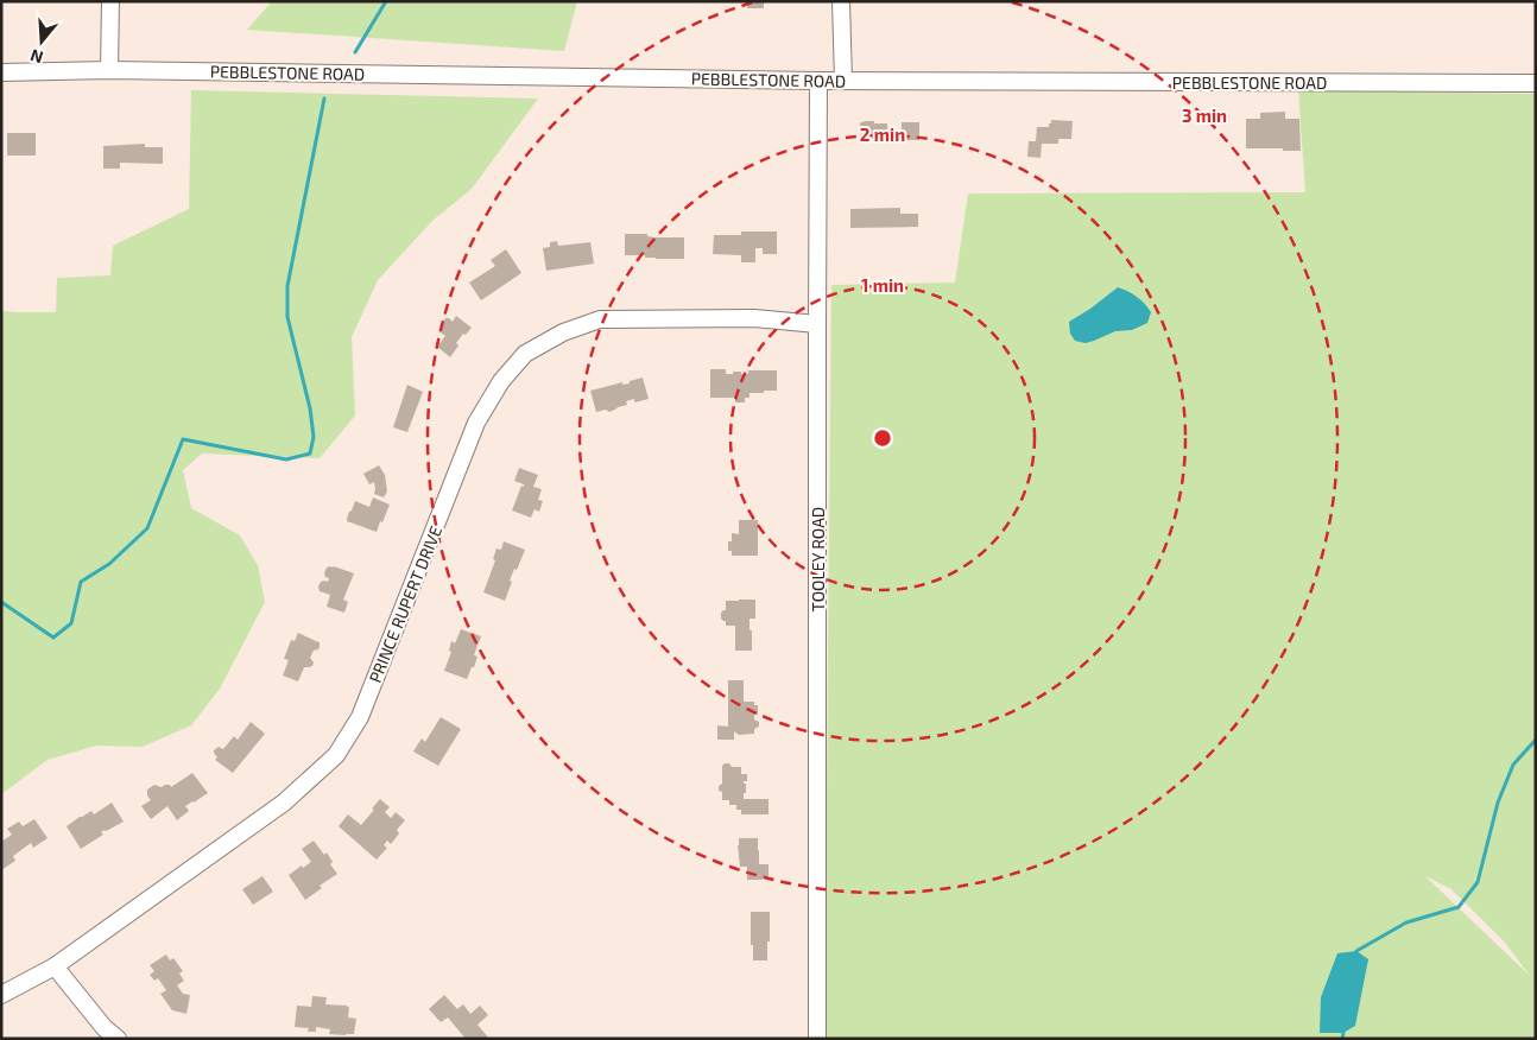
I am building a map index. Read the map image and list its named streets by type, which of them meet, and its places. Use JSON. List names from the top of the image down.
{
  "streets": {
    "street": ["PEBBLESTONE ROAD", "TOOLEY ROAD", "PRINCE RUPERT DRIVE"]
  },
  "crossings": [
    ["PEBBLESTONE ROAD", "TOOLEY ROAD"],
    ["TOOLEY ROAD", "PRINCE RUPERT DRIVE"]
  ],
  "north": "bottom",
  "rings": ["3 min", "2 min", "1 min"]
}
